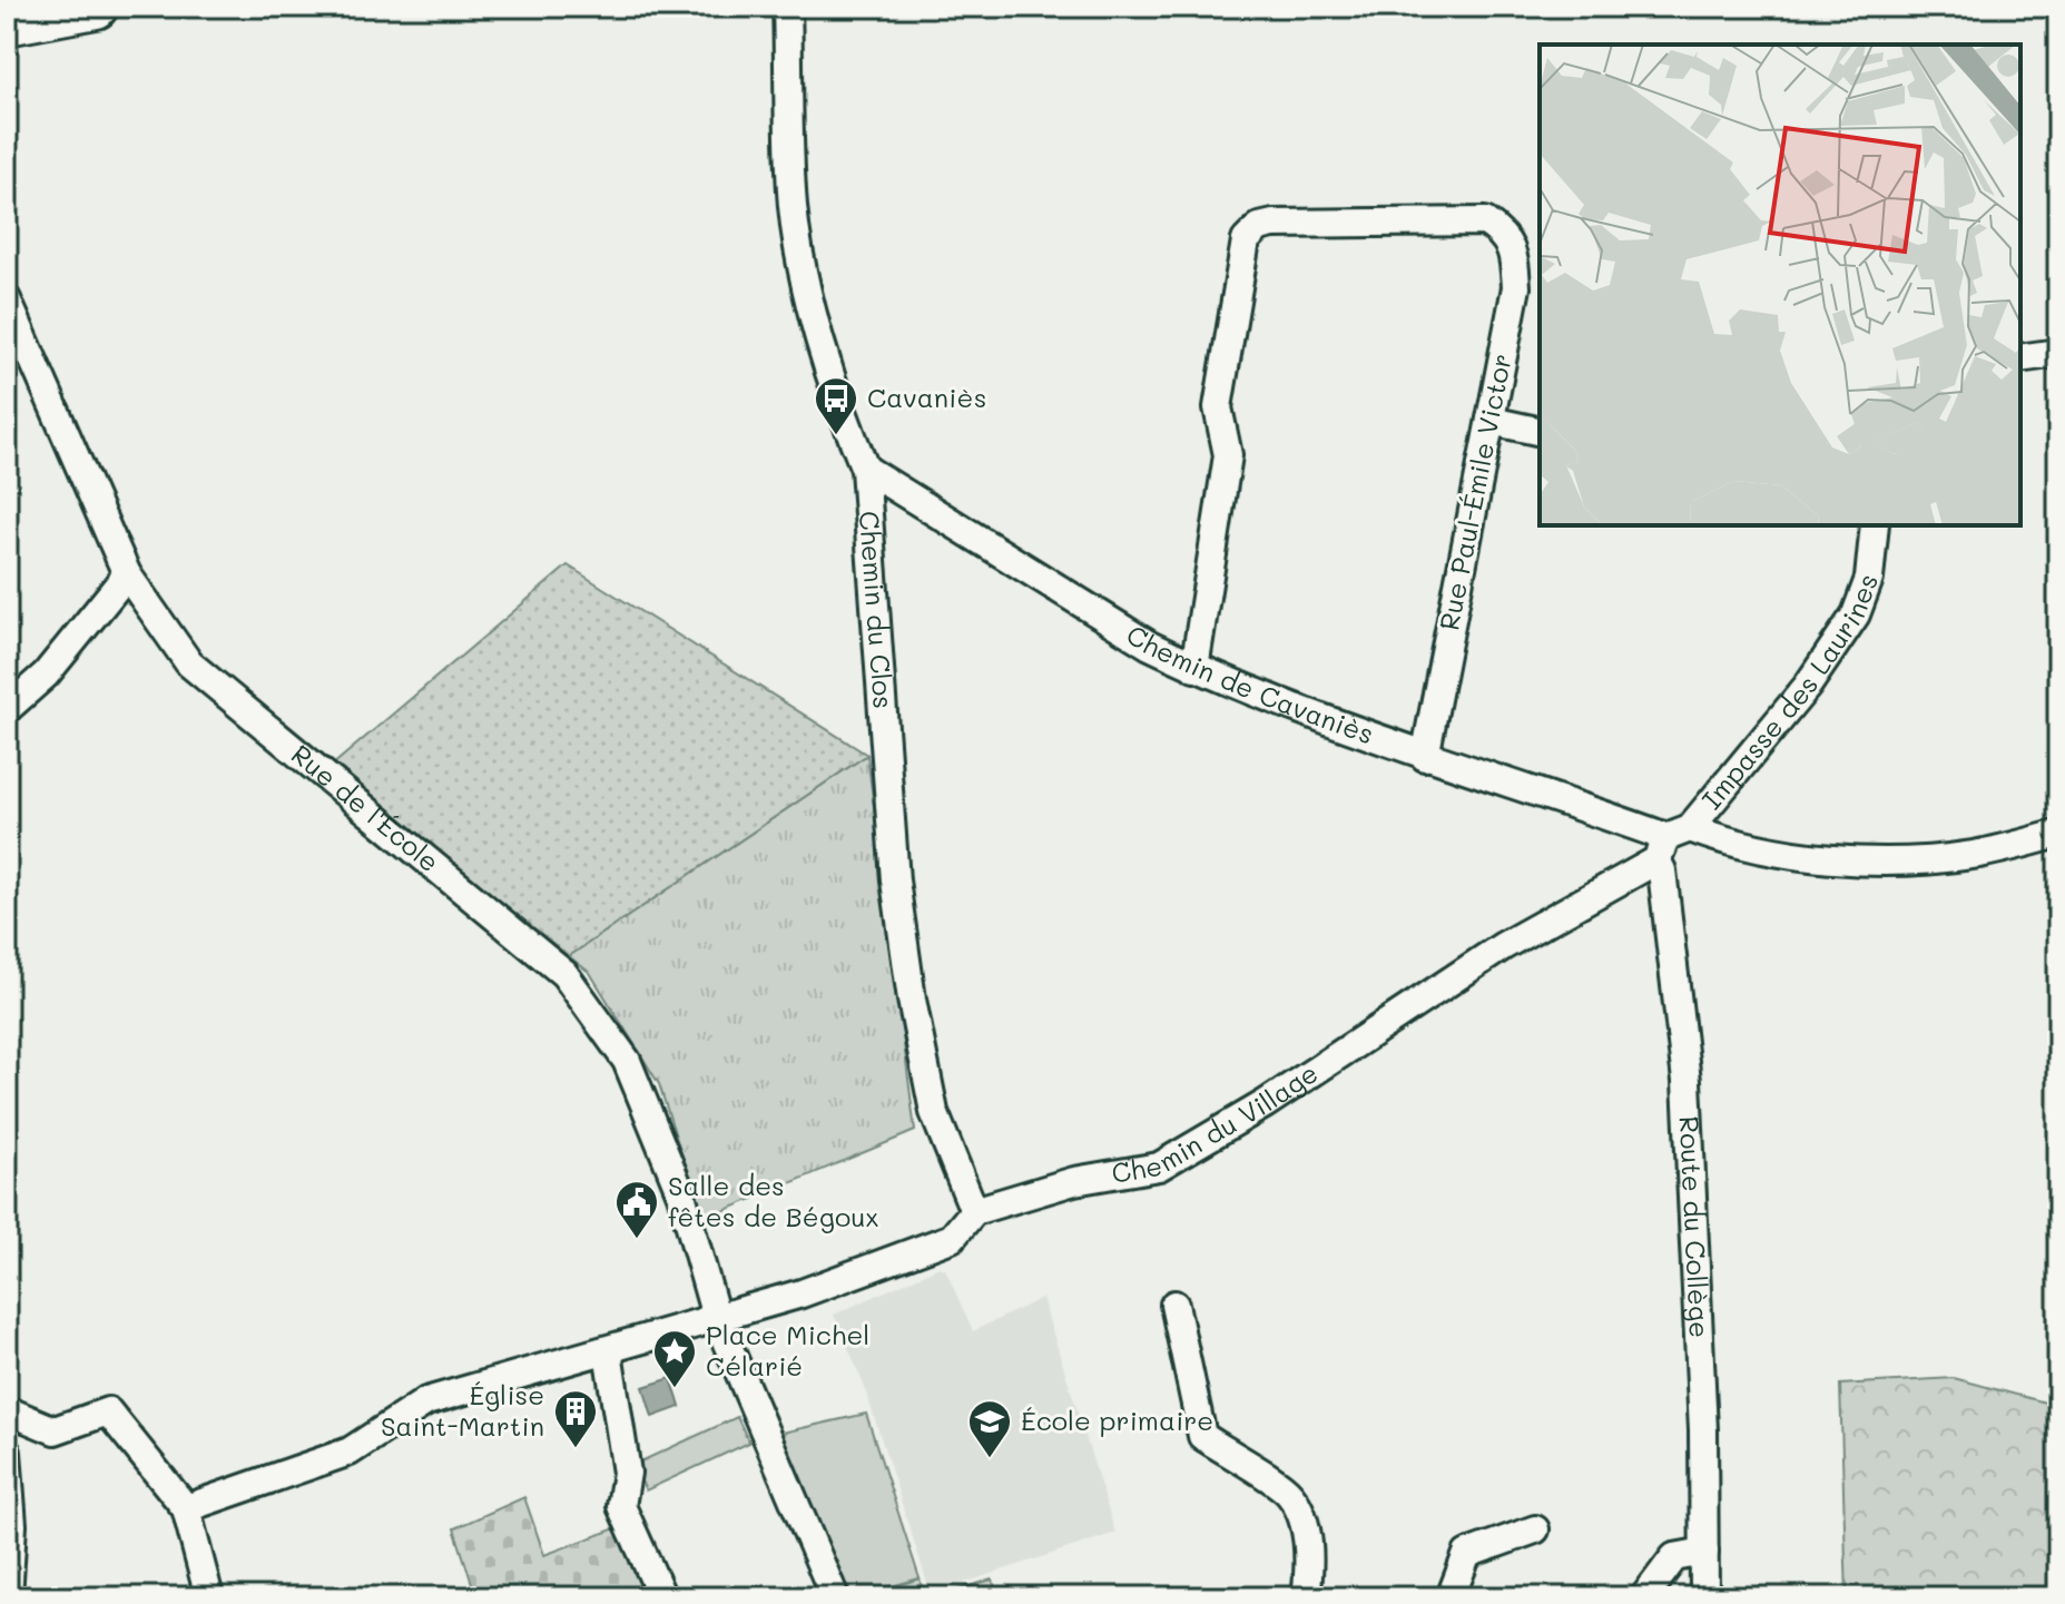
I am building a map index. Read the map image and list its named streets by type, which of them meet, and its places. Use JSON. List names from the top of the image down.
{
  "streets": {
    "street": [
      "Rue Paul-Émile Victor",
      "Chemin du Clos",
      "Chemin de Cavaniès",
      "Impasse des Laurines",
      "Rue de l'École",
      "Chemin du Village",
      "Route du Collège"
    ]
  },
  "crossings": [
    ["Rue Paul-Émile Victor", "Chemin de Cavaniès"],
    ["Chemin du Clos", "Chemin de Cavaniès"],
    ["Chemin du Clos", "Chemin du Village"],
    ["Chemin de Cavaniès", "Impasse des Laurines"],
    ["Chemin de Cavaniès", "Chemin du Village"],
    ["Chemin de Cavaniès", "Route du Collège"],
    ["Impasse des Laurines", "Chemin du Village"],
    ["Impasse des Laurines", "Route du Collège"],
    ["Rue de l'École", "Chemin du Village"],
    ["Chemin du Village", "Route du Collège"]
  ],
  "places": {
    "bus stop": ["Cavaniès"],
    "public building": ["Salle des fêtes de Bégoux"],
    "place": ["Place Michel Célarié"],
    "building": ["Église Saint-Martin"],
    "school or university": ["École primaire"]
  }
}
